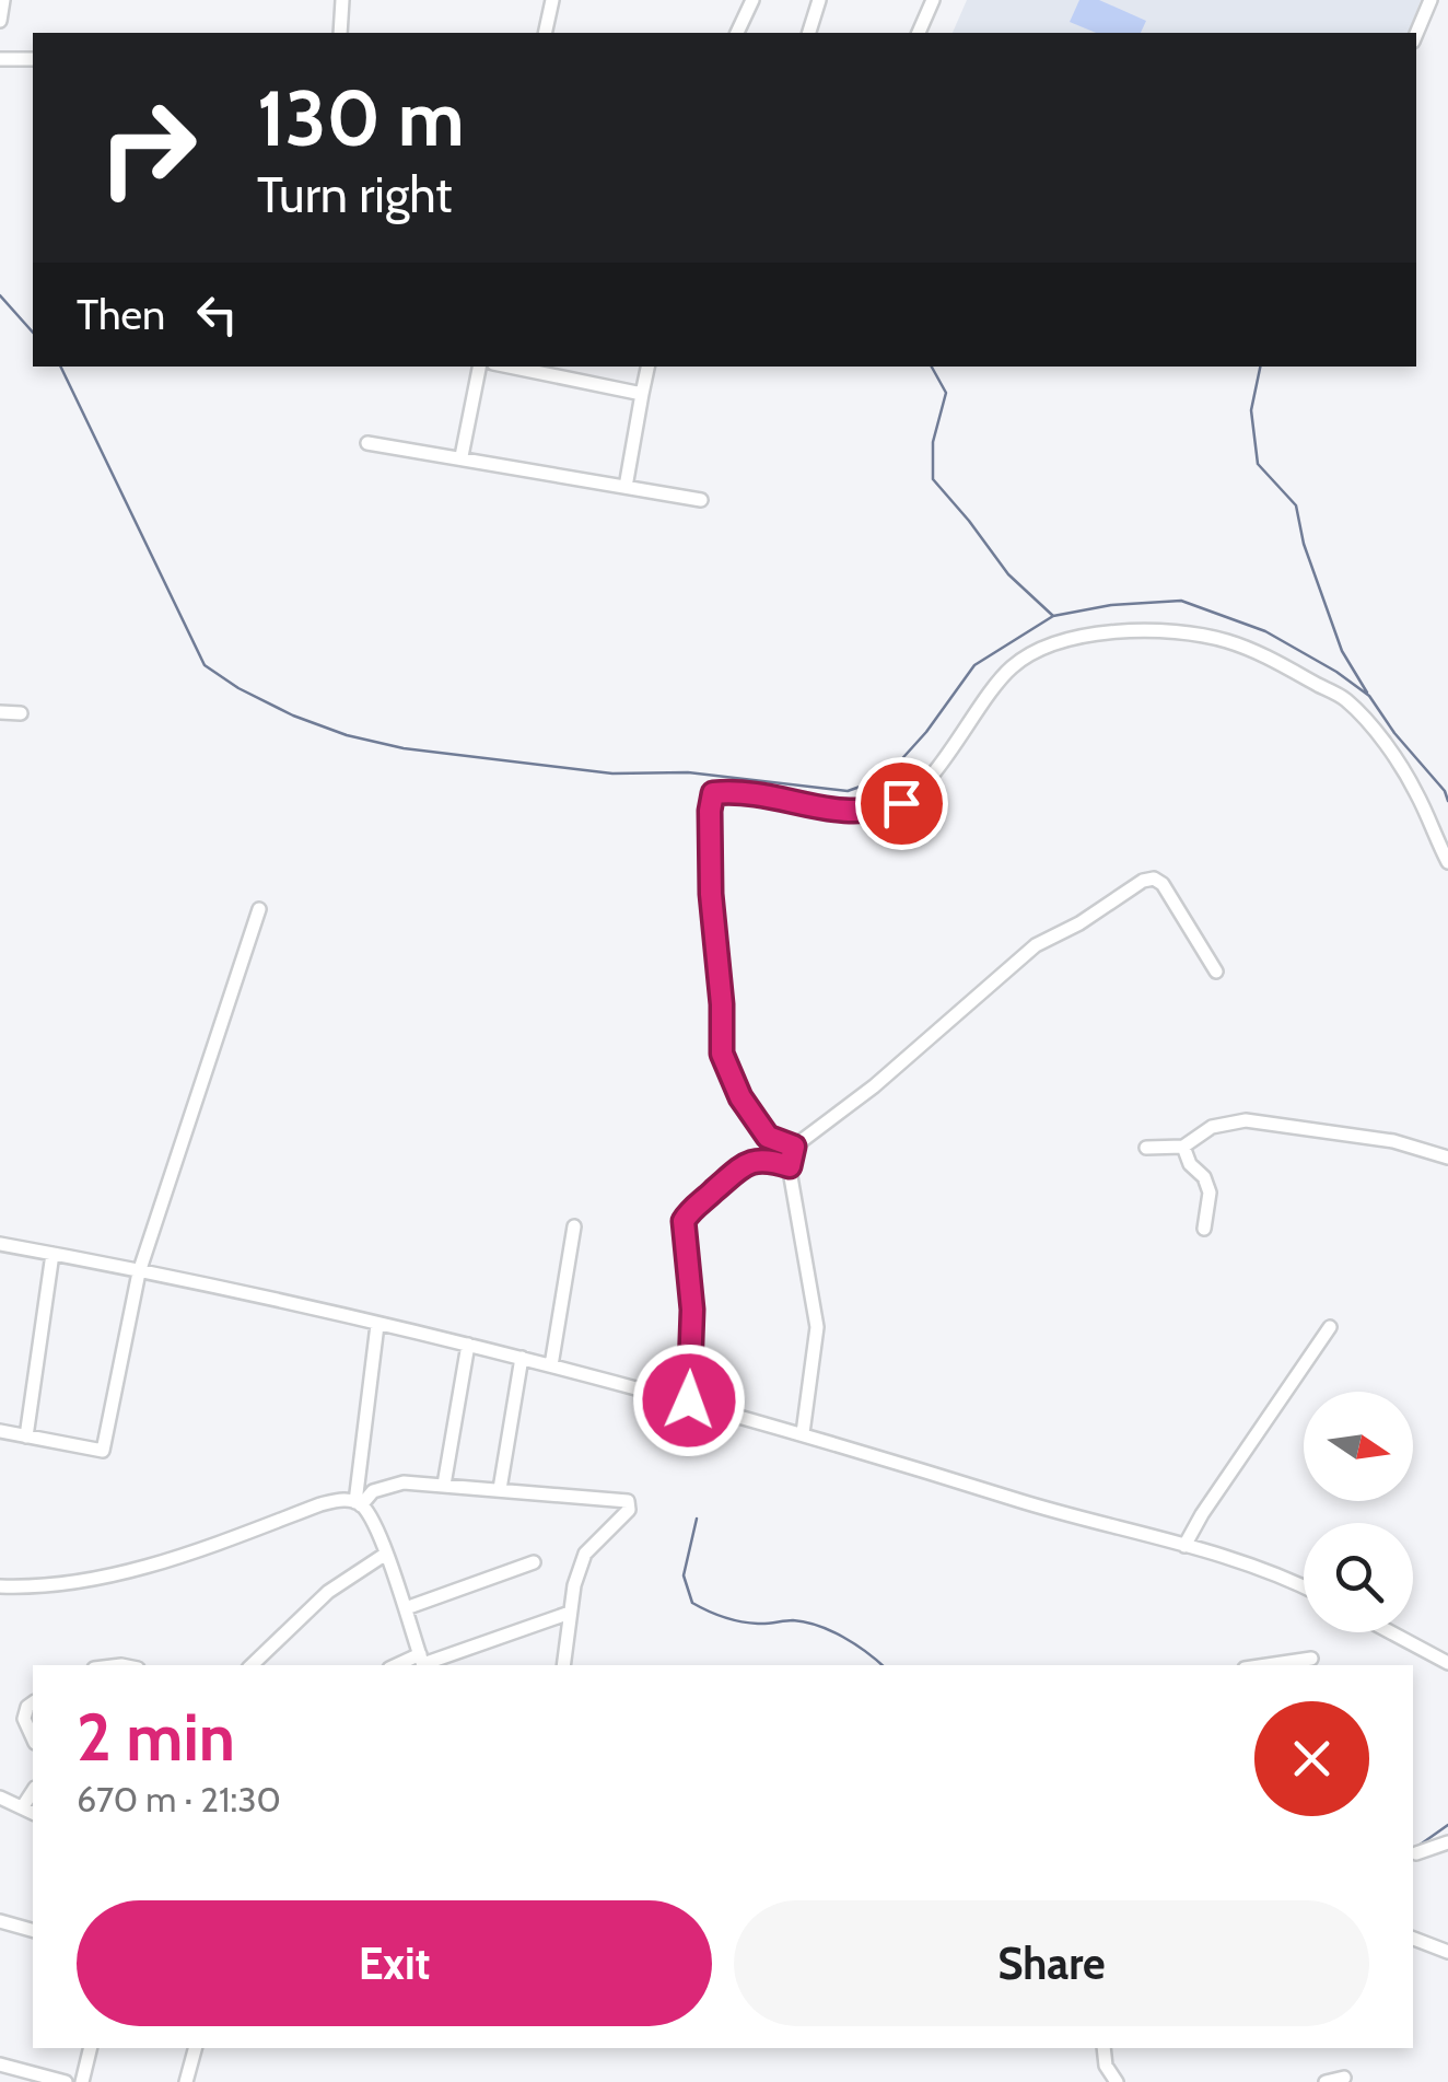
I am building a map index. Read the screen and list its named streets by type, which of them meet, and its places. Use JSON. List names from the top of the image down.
{
  "north": "right",
  "page": {
    "turn": ["130 m", "Turn right"],
    "then": "Then",
    "heading": ["2 min", "670 m · 21:30"],
    "buttons": ["Exit", "Share"]
  }
}
